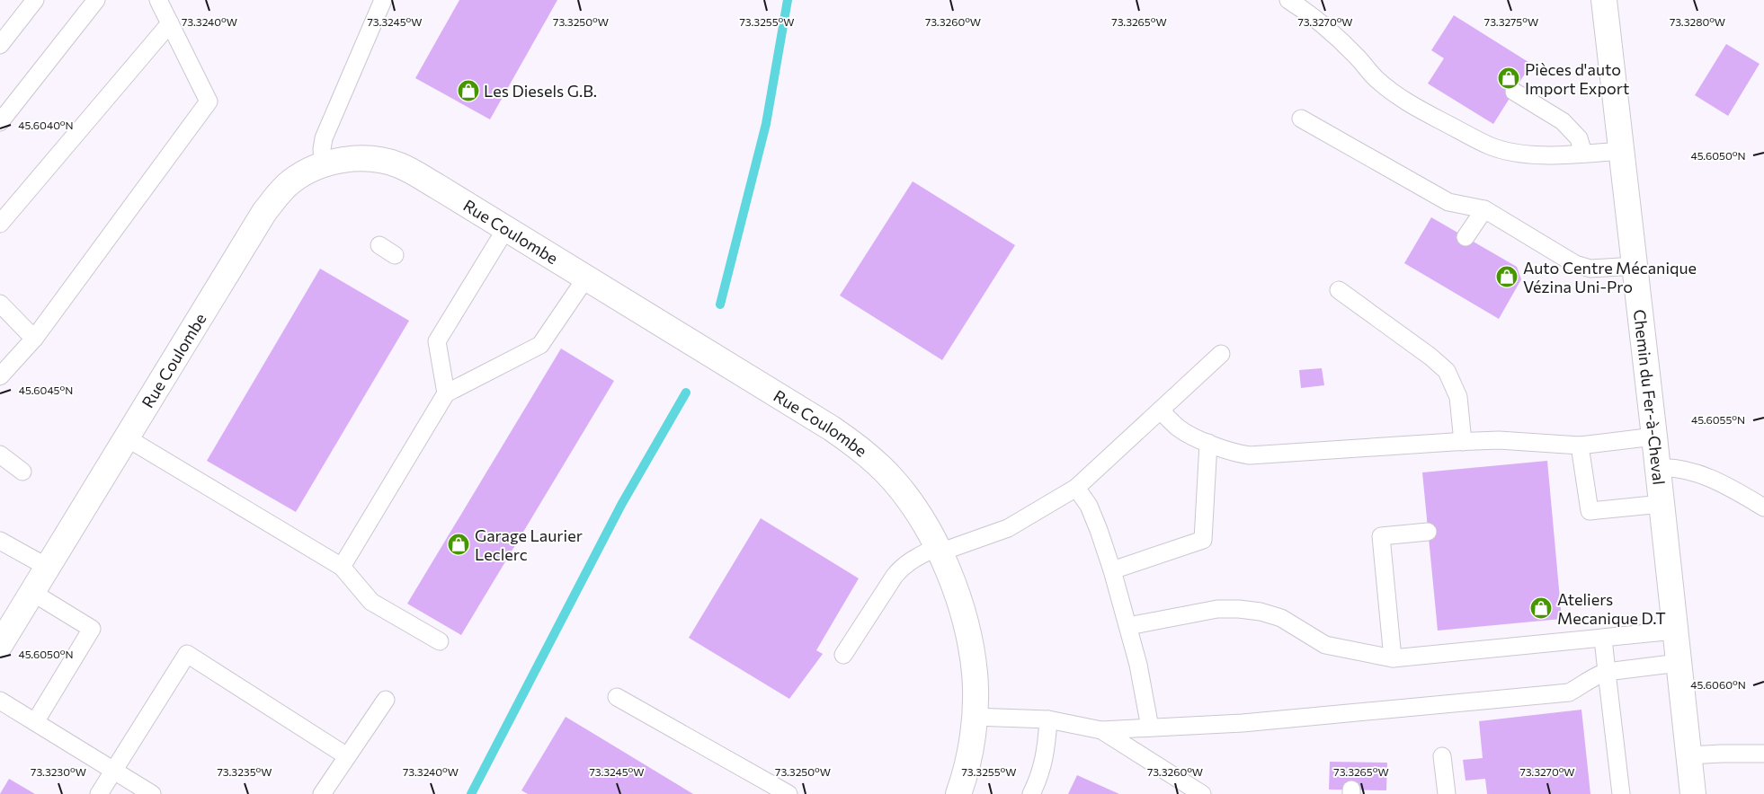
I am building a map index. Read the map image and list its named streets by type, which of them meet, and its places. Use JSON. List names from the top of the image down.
{
  "streets": {
    "street": ["Rue Coulombe", "Chemin du Fer-à-Cheval"]
  },
  "places": {
    "shop": [
      "Pièces d'auto Import Export",
      "Les Diesels G.B.",
      "Auto Centre Mécanique Vézina Uni-Pro",
      "Garage Laurier Leclerc",
      "Ateliers Mecanique D.T"
    ]
  },
  "coordinates": [
    "73.3240°W",
    "73.3245°W",
    "73.3250°W",
    "73.3255°W",
    "73.3260°W",
    "73.3265°W",
    "73.3270°W",
    "73.3275°W",
    "73.3280°W",
    "45.6040°N",
    "45.6050°N",
    "45.6045°N",
    "45.6055°N",
    "45.6060°N",
    "73.3230°W",
    "73.3235°W"
  ]
}
